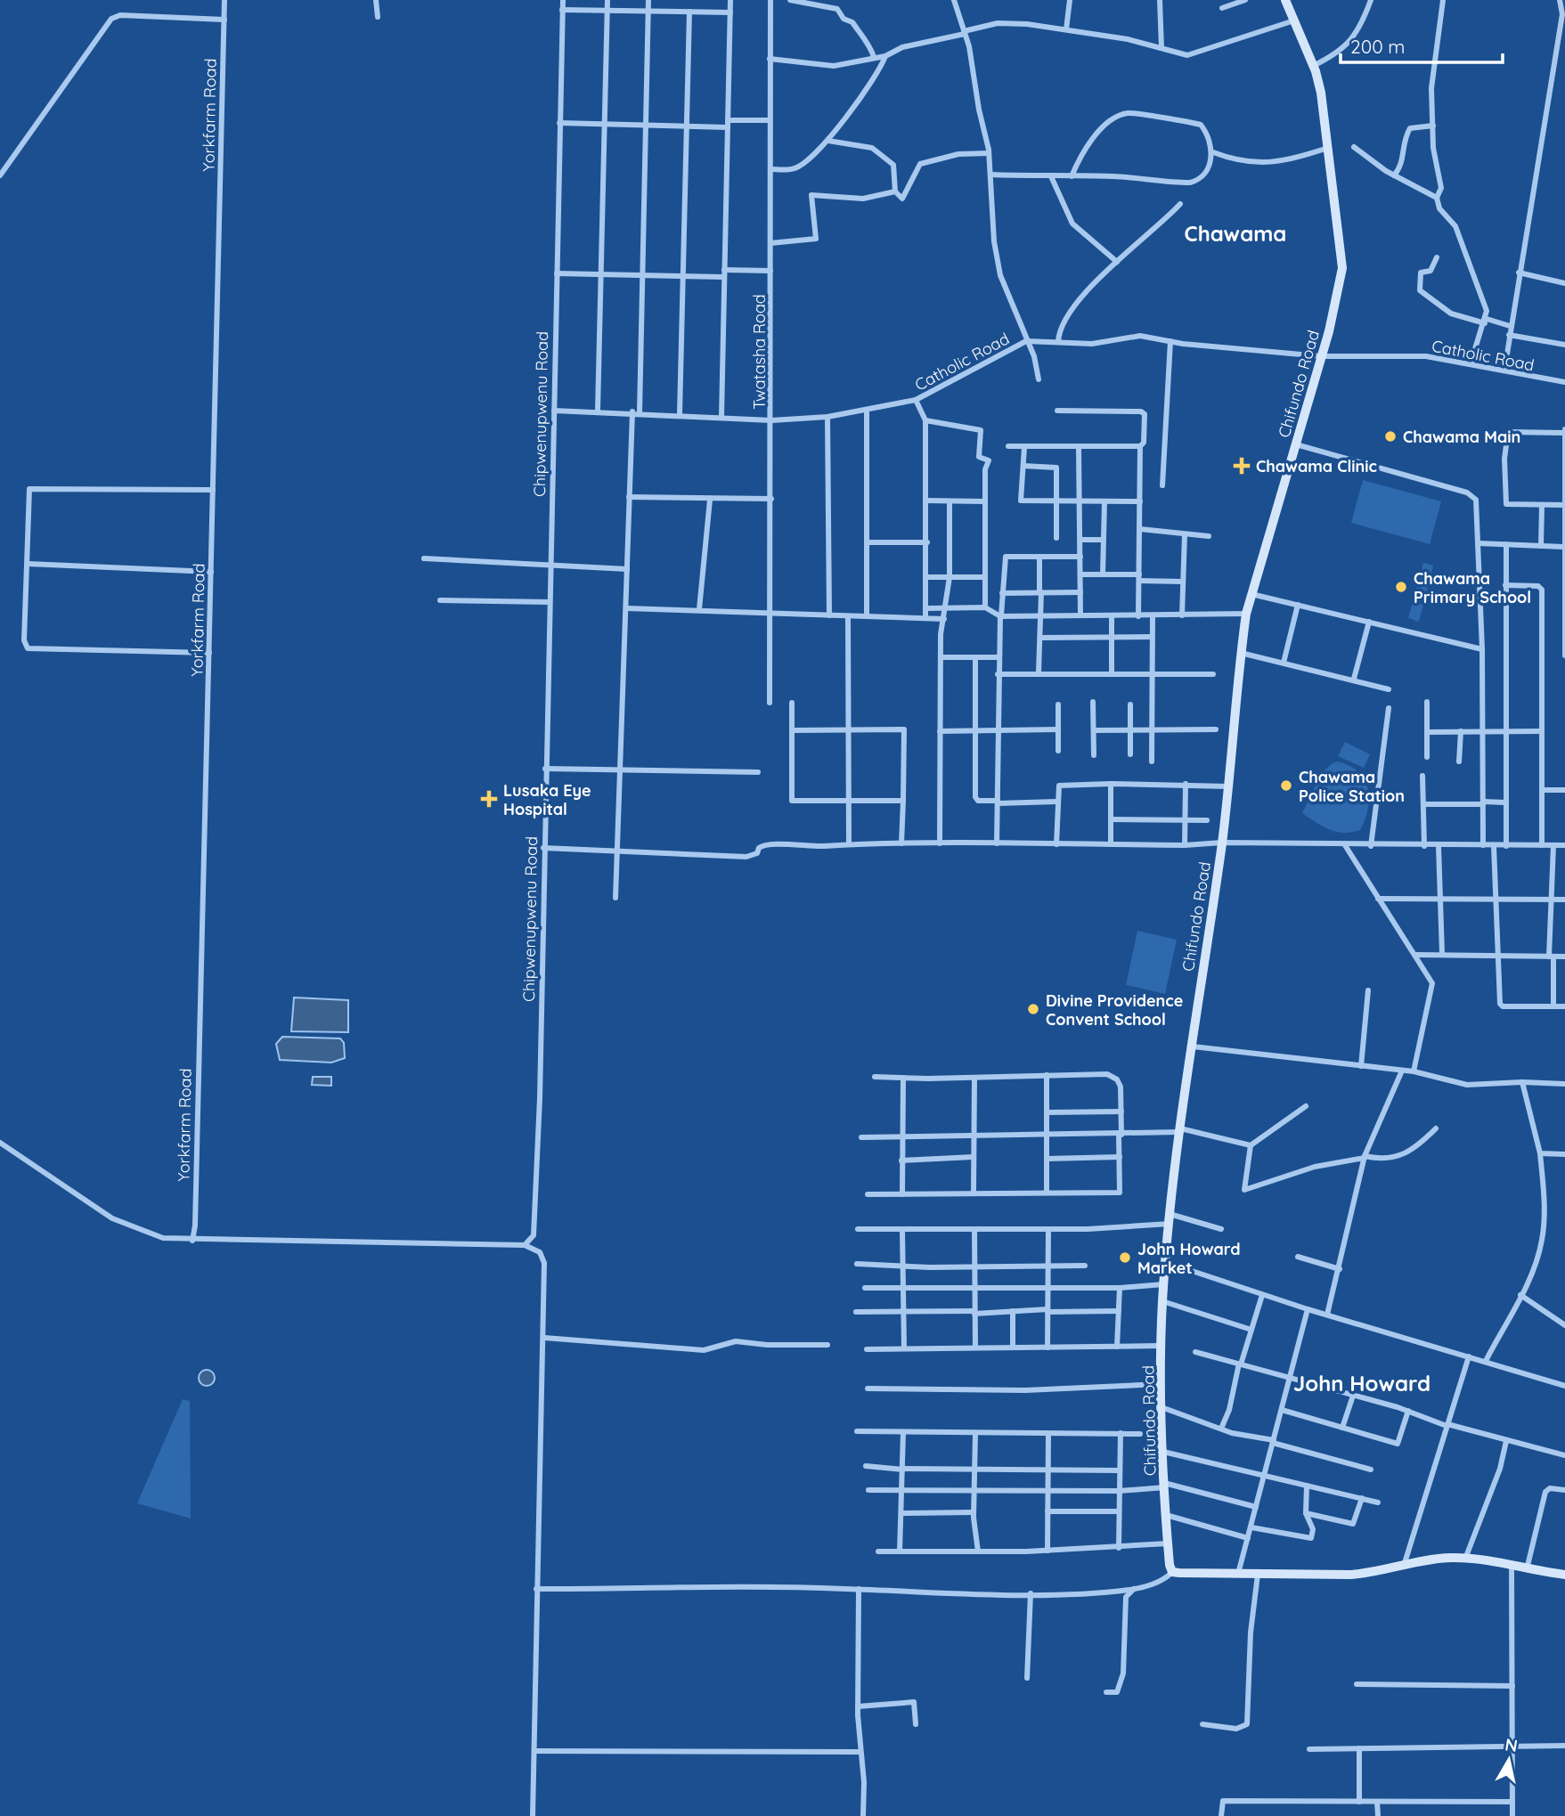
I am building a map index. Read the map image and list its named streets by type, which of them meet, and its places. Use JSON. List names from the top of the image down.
{
  "streets": {
    "street": [
      "Yorkfarm Road",
      "Twatasha Road",
      "Catholic Road",
      "Chifundo Road",
      "Chipwenupwenu Road"
    ]
  },
  "crossings": [
    ["Twatasha Road", "Catholic Road"],
    ["Catholic Road", "Chifundo Road"],
    ["Catholic Road", "Chipwenupwenu Road"]
  ],
  "districts": ["Chawama", "John Howard"],
  "places": {
    "other": [
      "Chawama Main",
      "Chawama Primary School",
      "Chawama Police Station",
      "Divine Providence Convent School",
      "John Howard Market"
    ],
    "health": ["Chawama Clinic", "Lusaka Eye Hospital"]
  },
  "scale_bar": "200 m",
  "north": "top"
}
